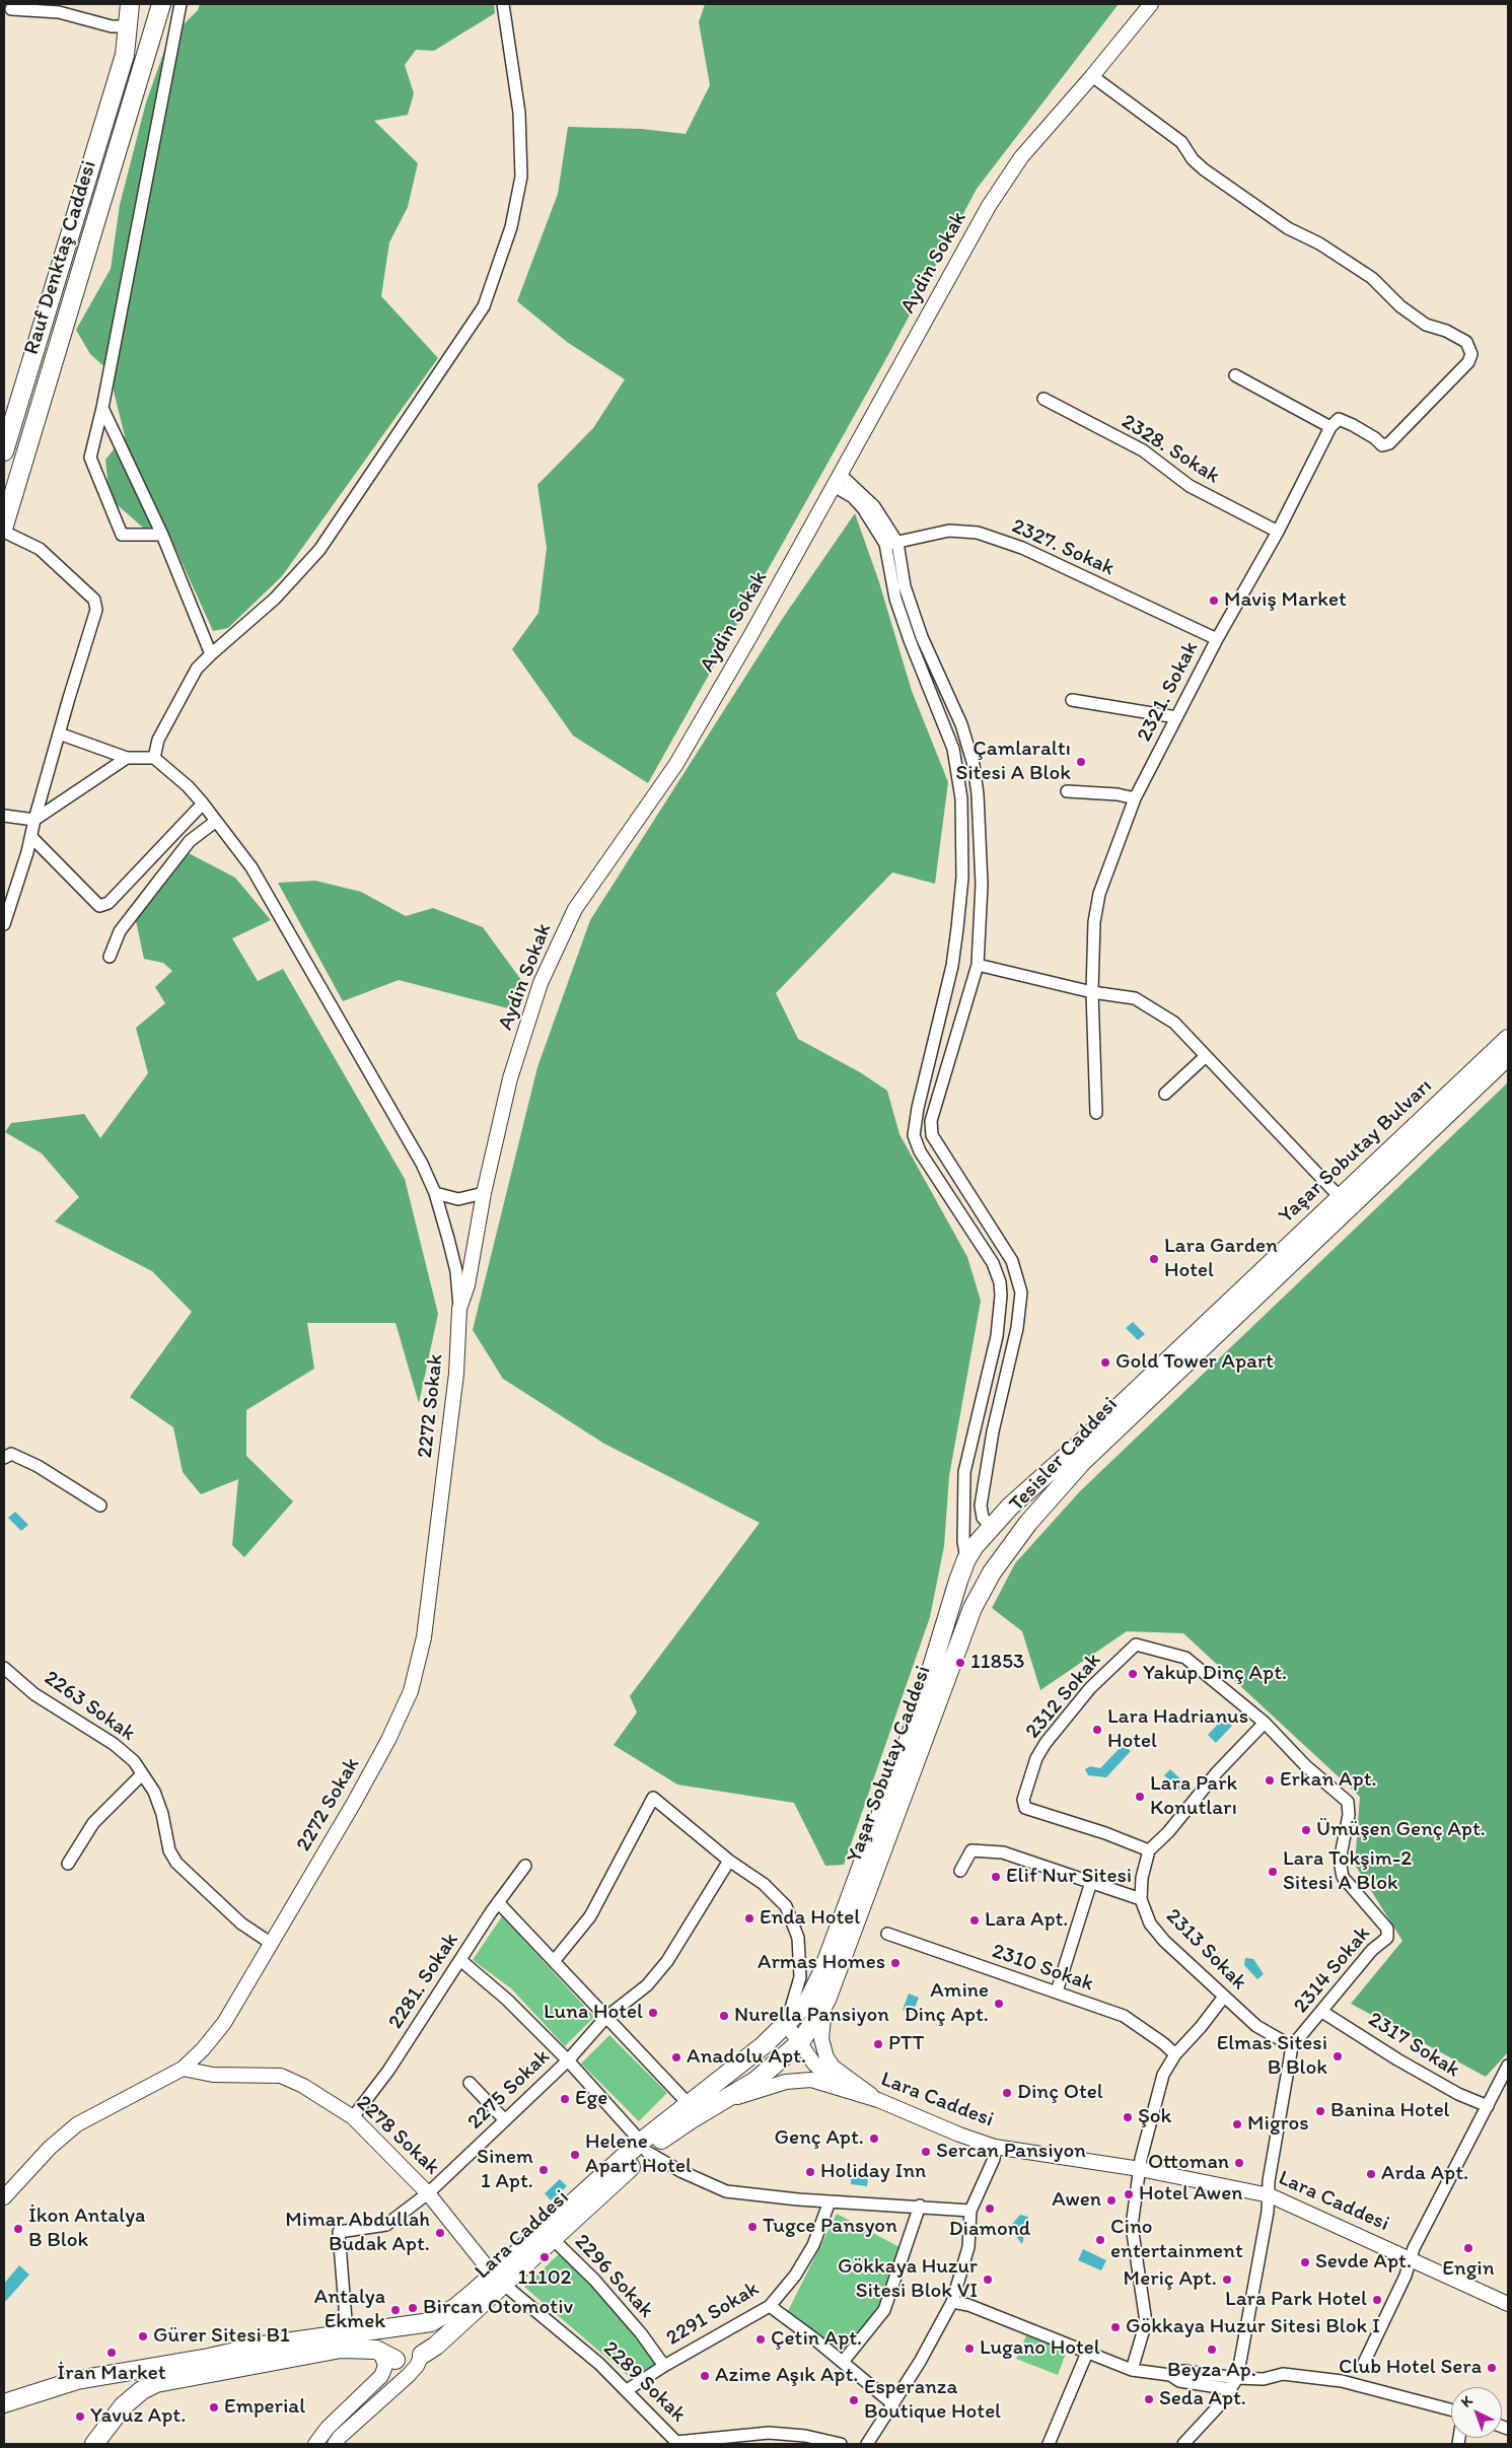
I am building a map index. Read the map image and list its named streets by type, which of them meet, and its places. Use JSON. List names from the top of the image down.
{
  "streets": {
    "main road": [
      "Rauf Denktaş Caddesi",
      "Yaşar Sobutay Bulvarı",
      "Tesisler Caddesi",
      "Yaşar Sobutay Caddesi",
      "Lara Caddesi"
    ],
    "street": [
      "Aydin Sokak",
      "2328. Sokak",
      "2327. Sokak",
      "2321. Sokak",
      "2272 Sokak",
      "2312 Sokak",
      "2263 Sokak",
      "2313 Sokak",
      "2310 Sokak",
      "2314 Sokak",
      "2281. Sokak",
      "2317 Sokak",
      "2275 Sokak",
      "2278 Sokak",
      "2296 Sokak",
      "2291 Sokak",
      "2289 Sokak"
    ]
  },
  "crossings": [
    ["Aydin Sokak", "2272 Sokak"],
    ["2328. Sokak", "2321. Sokak"],
    ["2327. Sokak", "2321. Sokak"],
    ["Yaşar Sobutay Bulvarı", "Lara Caddesi"],
    ["2272 Sokak", "2263 Sokak"],
    ["2272 Sokak", "2278 Sokak"],
    ["Tesisler Caddesi", "Yaşar Sobutay Caddesi"],
    ["2312 Sokak", "2314 Sokak"],
    ["Yaşar Sobutay Caddesi", "Lara Caddesi"],
    ["2313 Sokak", "2314 Sokak"],
    ["2314 Sokak", "2317 Sokak"],
    ["2314 Sokak", "Lara Caddesi"],
    ["2281. Sokak", "2278 Sokak"],
    ["2275 Sokak", "2278 Sokak"],
    ["Lara Caddesi", "2278 Sokak"],
    ["Lara Caddesi", "2296 Sokak"],
    ["Lara Caddesi", "2289 Sokak"],
    ["2278 Sokak", "2289 Sokak"],
    ["2296 Sokak", "2291 Sokak"],
    ["2291 Sokak", "2289 Sokak"]
  ],
  "places": [
    "Maviş Market",
    "Çamlaraltı Sitesi A Blok",
    "Lara Garden Hotel",
    "Gold Tower Apart",
    "11853",
    "Yakup Dinç Apt.",
    "Lara Hadrianus Hotel",
    "Erkan Apt.",
    "Lara Park Konutları",
    "Ümüşen Genç Apt.",
    "Lara Tokşim-2 Sitesi A Blok",
    "Elif Nur Sitesi",
    "Enda Hotel",
    "Lara Apt.",
    "Armas Homes",
    "Amine Dinç Apt.",
    "Luna Hotel",
    "Nurella Pansiyon",
    "PTT",
    "Elmas Sitesi B Blok",
    "Anadolu Apt.",
    "Dinç Otel",
    "Ege",
    "Banina Hotel",
    "Şok",
    "Migros",
    "Genç Apt.",
    "Sercan Pansiyon",
    "Helene Apart Hotel",
    "Ottoman",
    "Sinem 1 Apt.",
    "Holiday Inn",
    "Arda Apt.",
    "Hotel Awen",
    "Awen",
    "Diamond",
    "Tugce Pansyon",
    "İkon Antalya B Blok",
    "Mimar Abdullah Budak Apt.",
    "Cino entertainment",
    "Engin",
    "11102",
    "Sevde Apt.",
    "Gökkaya Huzur Sitesi Blok VI",
    "Meriç Apt.",
    "Lara Park Hotel",
    "Bircan Otomotiv",
    "Antalya Ekmek",
    "Gökkaya Huzur Sitesi Blok I",
    "Gürer Sitesi B1",
    "Çetin Apt.",
    "Lugano Hotel",
    "Beyza Ap.",
    "İran Market",
    "Club Hotel Sera",
    "Azime Aşık Apt.",
    "Seda Apt.",
    "Esperanza Boutique Hotel",
    "Emperial",
    "Yavuz Apt."
  ],
  "north": "top left"
}
